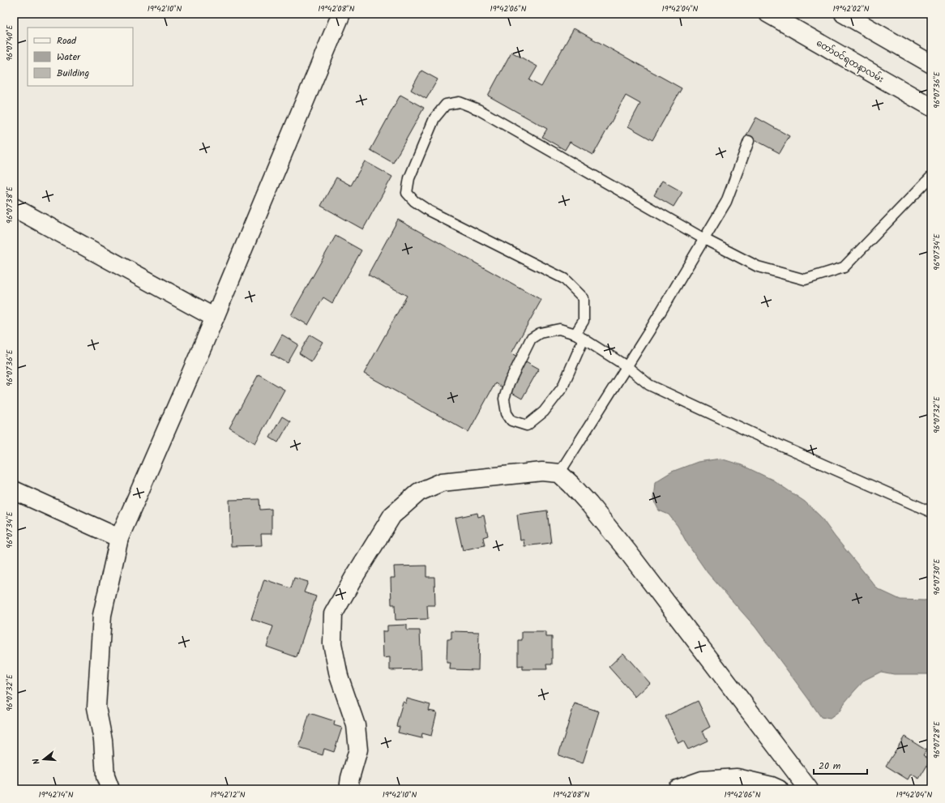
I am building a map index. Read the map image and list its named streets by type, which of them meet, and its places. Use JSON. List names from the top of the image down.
{
  "streets": {
    "street": ["တော်ဝင်ရတနာလမ်း"]
  },
  "legend": ["Road", "Water", "Building"],
  "scale_bar": "20 m",
  "north": "left",
  "coordinates": [
    "19°42'10\"N",
    "19°42'08\"N",
    "19°42'06\"N",
    "19°42'04\"N",
    "19°42'02\"N",
    "96°07'40\"E",
    "96°07'36\"E",
    "96°07'38\"E",
    "96°07'34\"E",
    "96°07'32\"E",
    "96°07'30\"E",
    "96°07'28\"E",
    "19°42'14\"N",
    "19°42'12\"N"
  ]
}
